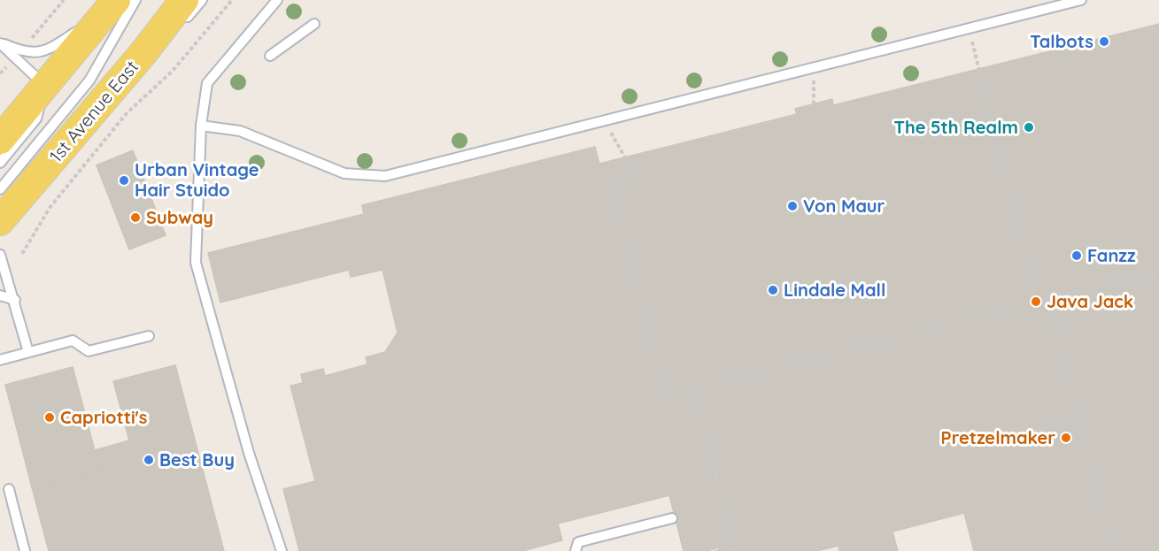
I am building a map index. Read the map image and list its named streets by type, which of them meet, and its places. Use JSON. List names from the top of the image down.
{
  "streets": {
    "main road": ["1st Avenue East"]
  },
  "places": [
    "Talbots",
    "The 5th Realm",
    "Urban Vintage Hair Stuido",
    "Von Maur",
    "Subway",
    "Fanzz",
    "Lindale Mall",
    "Java Jack",
    "Capriotti's",
    "Pretzelmaker",
    "Best Buy"
  ]
}
